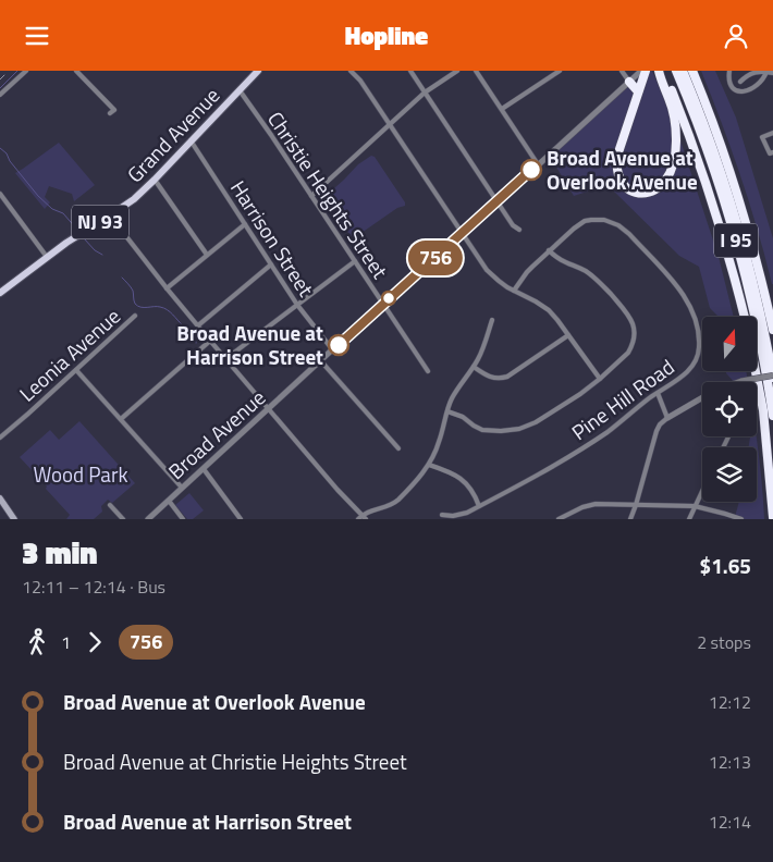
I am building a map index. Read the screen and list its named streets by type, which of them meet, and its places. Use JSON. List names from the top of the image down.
{
  "streets": {
    "highway": ["I 95"],
    "main road": ["Grand Avenue", "NJ 93"],
    "street": [
      "Christie Heights Street",
      "Harrison Street",
      "Leonia Avenue",
      "Pine Hill Road",
      "Broad Avenue"
    ]
  },
  "crossings": [
    ["Grand Avenue", "Christie Heights Street"],
    ["Grand Avenue", "Harrison Street"],
    ["Christie Heights Street", "Broad Avenue"],
    ["Harrison Street", "Broad Avenue"]
  ],
  "parks": ["Wood Park"],
  "places": ["Broad Avenue at Overlook Avenue", "Broad Avenue at Harrison Street"],
  "lines": ["bus line 756"],
  "north": "top",
  "page": {
    "header": "Hopline",
    "on_map": "756",
    "heading": ["3 min", "12:11 – 12:14 · Bus", "$1.65"],
    "legs": ["1", "756", "2 stops"],
    "list": [
      {
        "name": "Broad Avenue at Overlook Avenue",
        "value": "12:12"
      },
      {
        "name": "Broad Avenue at Christie Heights Street",
        "value": "12:13"
      },
      {
        "name": "Broad Avenue at Harrison Street",
        "value": "12:14"
      }
    ]
  }
}
